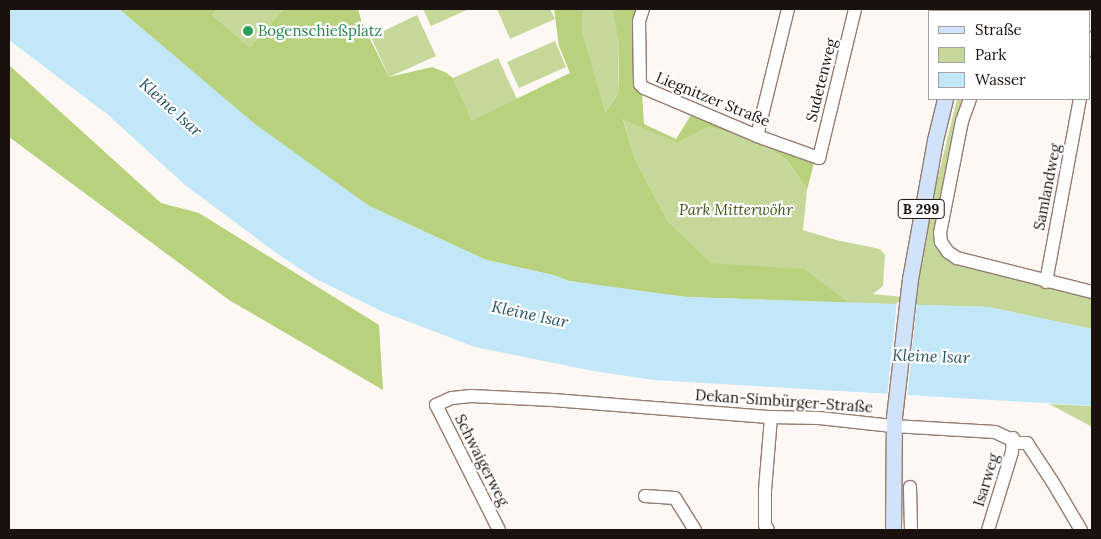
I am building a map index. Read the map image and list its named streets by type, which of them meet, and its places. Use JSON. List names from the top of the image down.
{
  "streets": {
    "main road": ["B 299"],
    "street": [
      "Sudetenweg",
      "Liegnitzer Straße",
      "Samlandweg",
      "Dekan-Simbürger-Straße",
      "Schwaigerweg",
      "Isarweg"
    ]
  },
  "crossings": [
    ["Sudetenweg", "Liegnitzer Straße"],
    ["B 299", "Dekan-Simbürger-Straße"],
    ["Dekan-Simbürger-Straße", "Schwaigerweg"],
    ["Dekan-Simbürger-Straße", "Isarweg"]
  ],
  "water": ["Kleine Isar"],
  "parks": ["Park Mitterwöhr"],
  "places": ["Bogenschießplatz"],
  "legend": ["Straße", "Park", "Wasser"]
}
